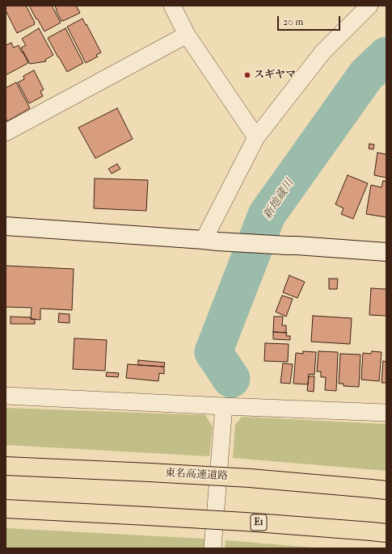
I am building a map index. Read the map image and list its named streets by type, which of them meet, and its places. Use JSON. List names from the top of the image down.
{
  "streets": {
    "highway": ["東名高速道路", "E1"]
  },
  "water": ["新地蔵川"],
  "places": ["スギヤマ"],
  "scale_bar": "20 m"
}
